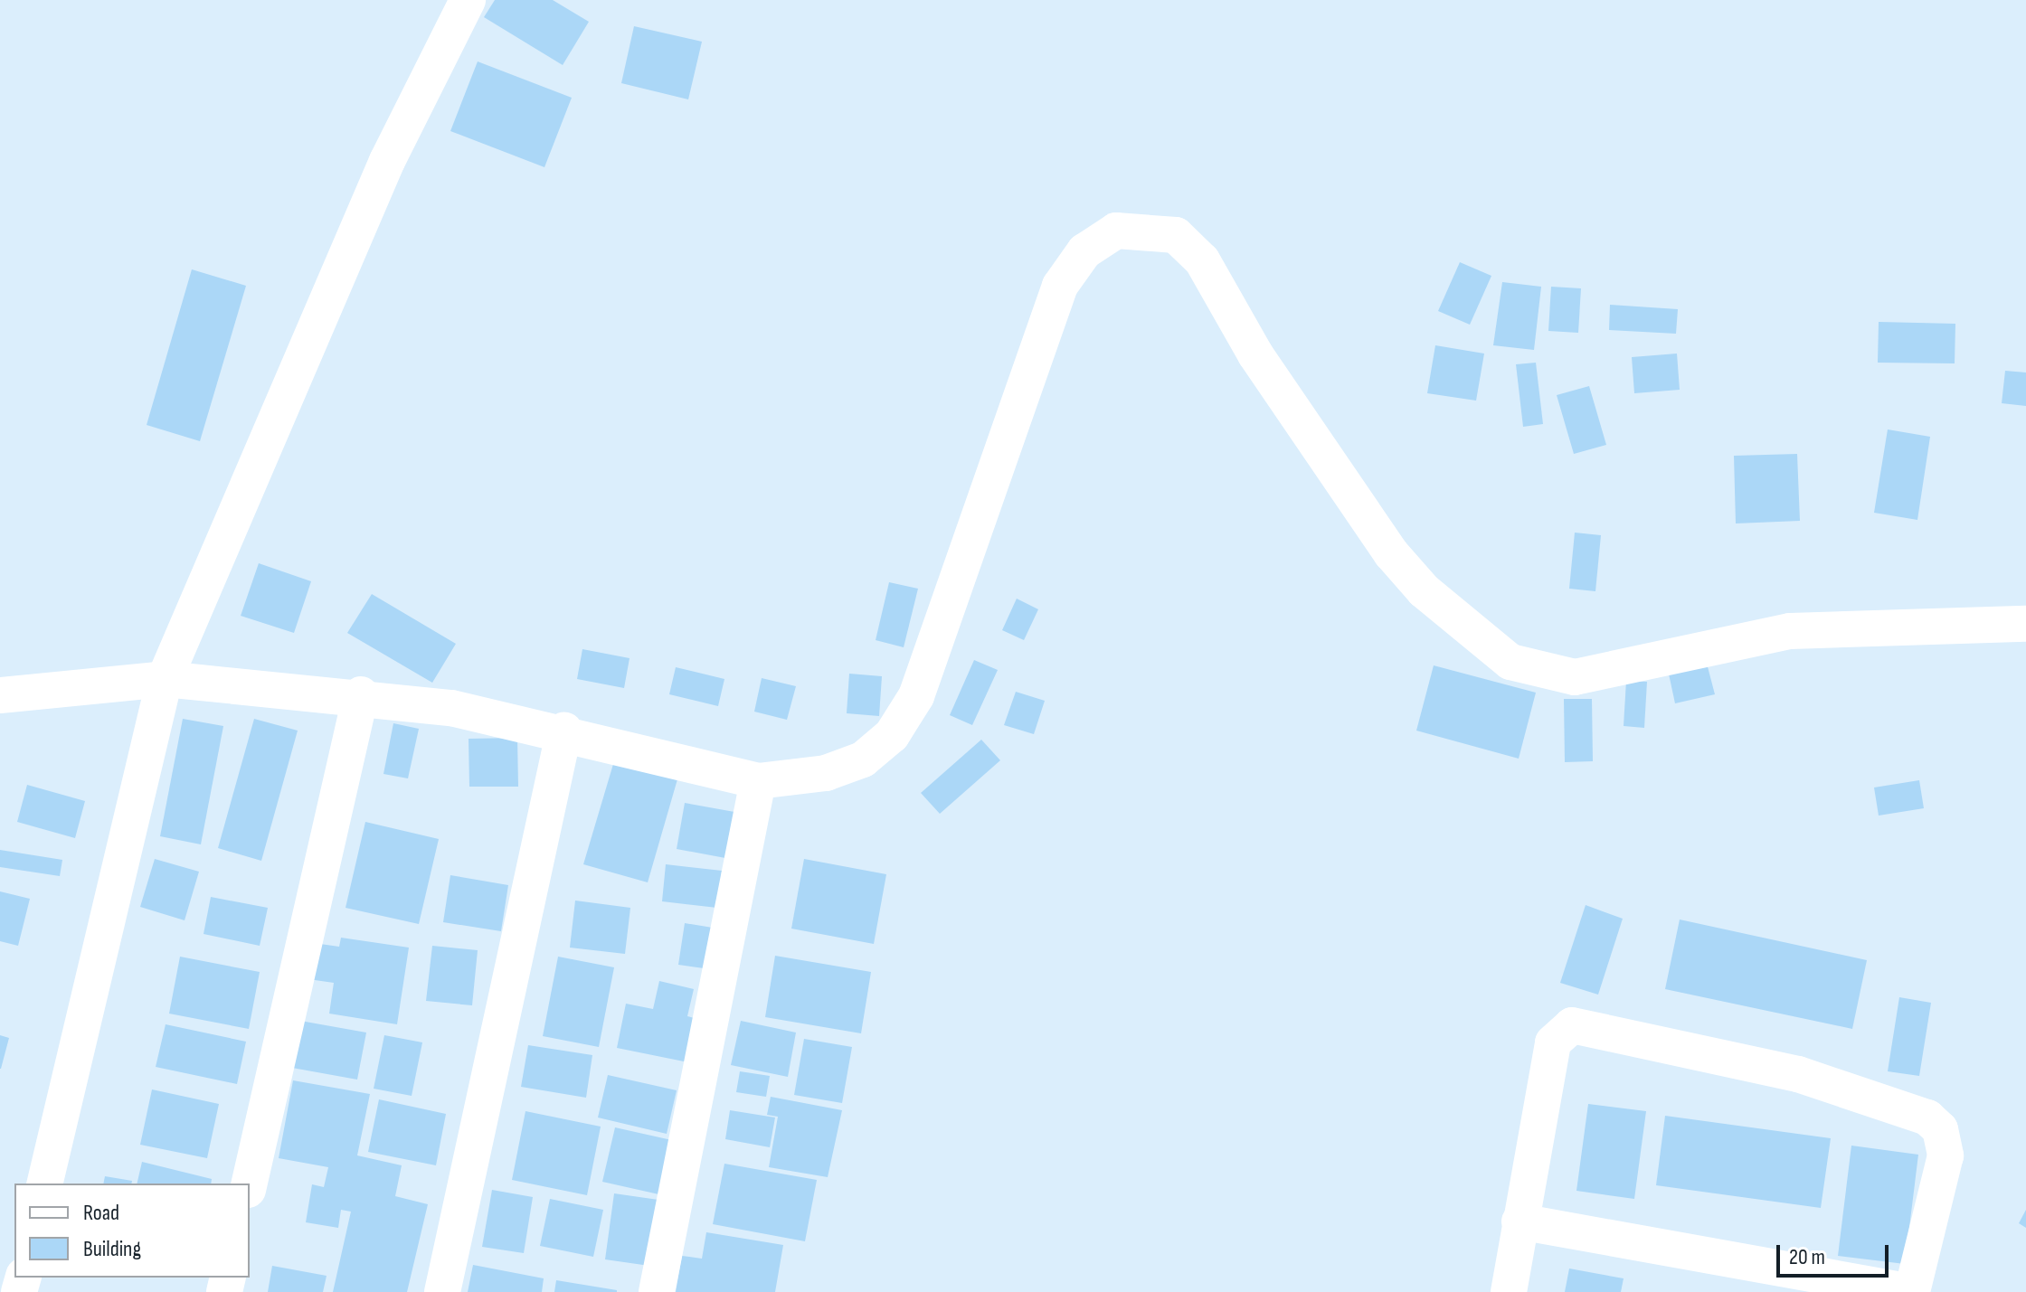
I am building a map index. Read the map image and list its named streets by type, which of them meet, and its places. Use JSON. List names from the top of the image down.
{
  "legend": ["Road", "Building"],
  "scale_bar": "20 m"
}
